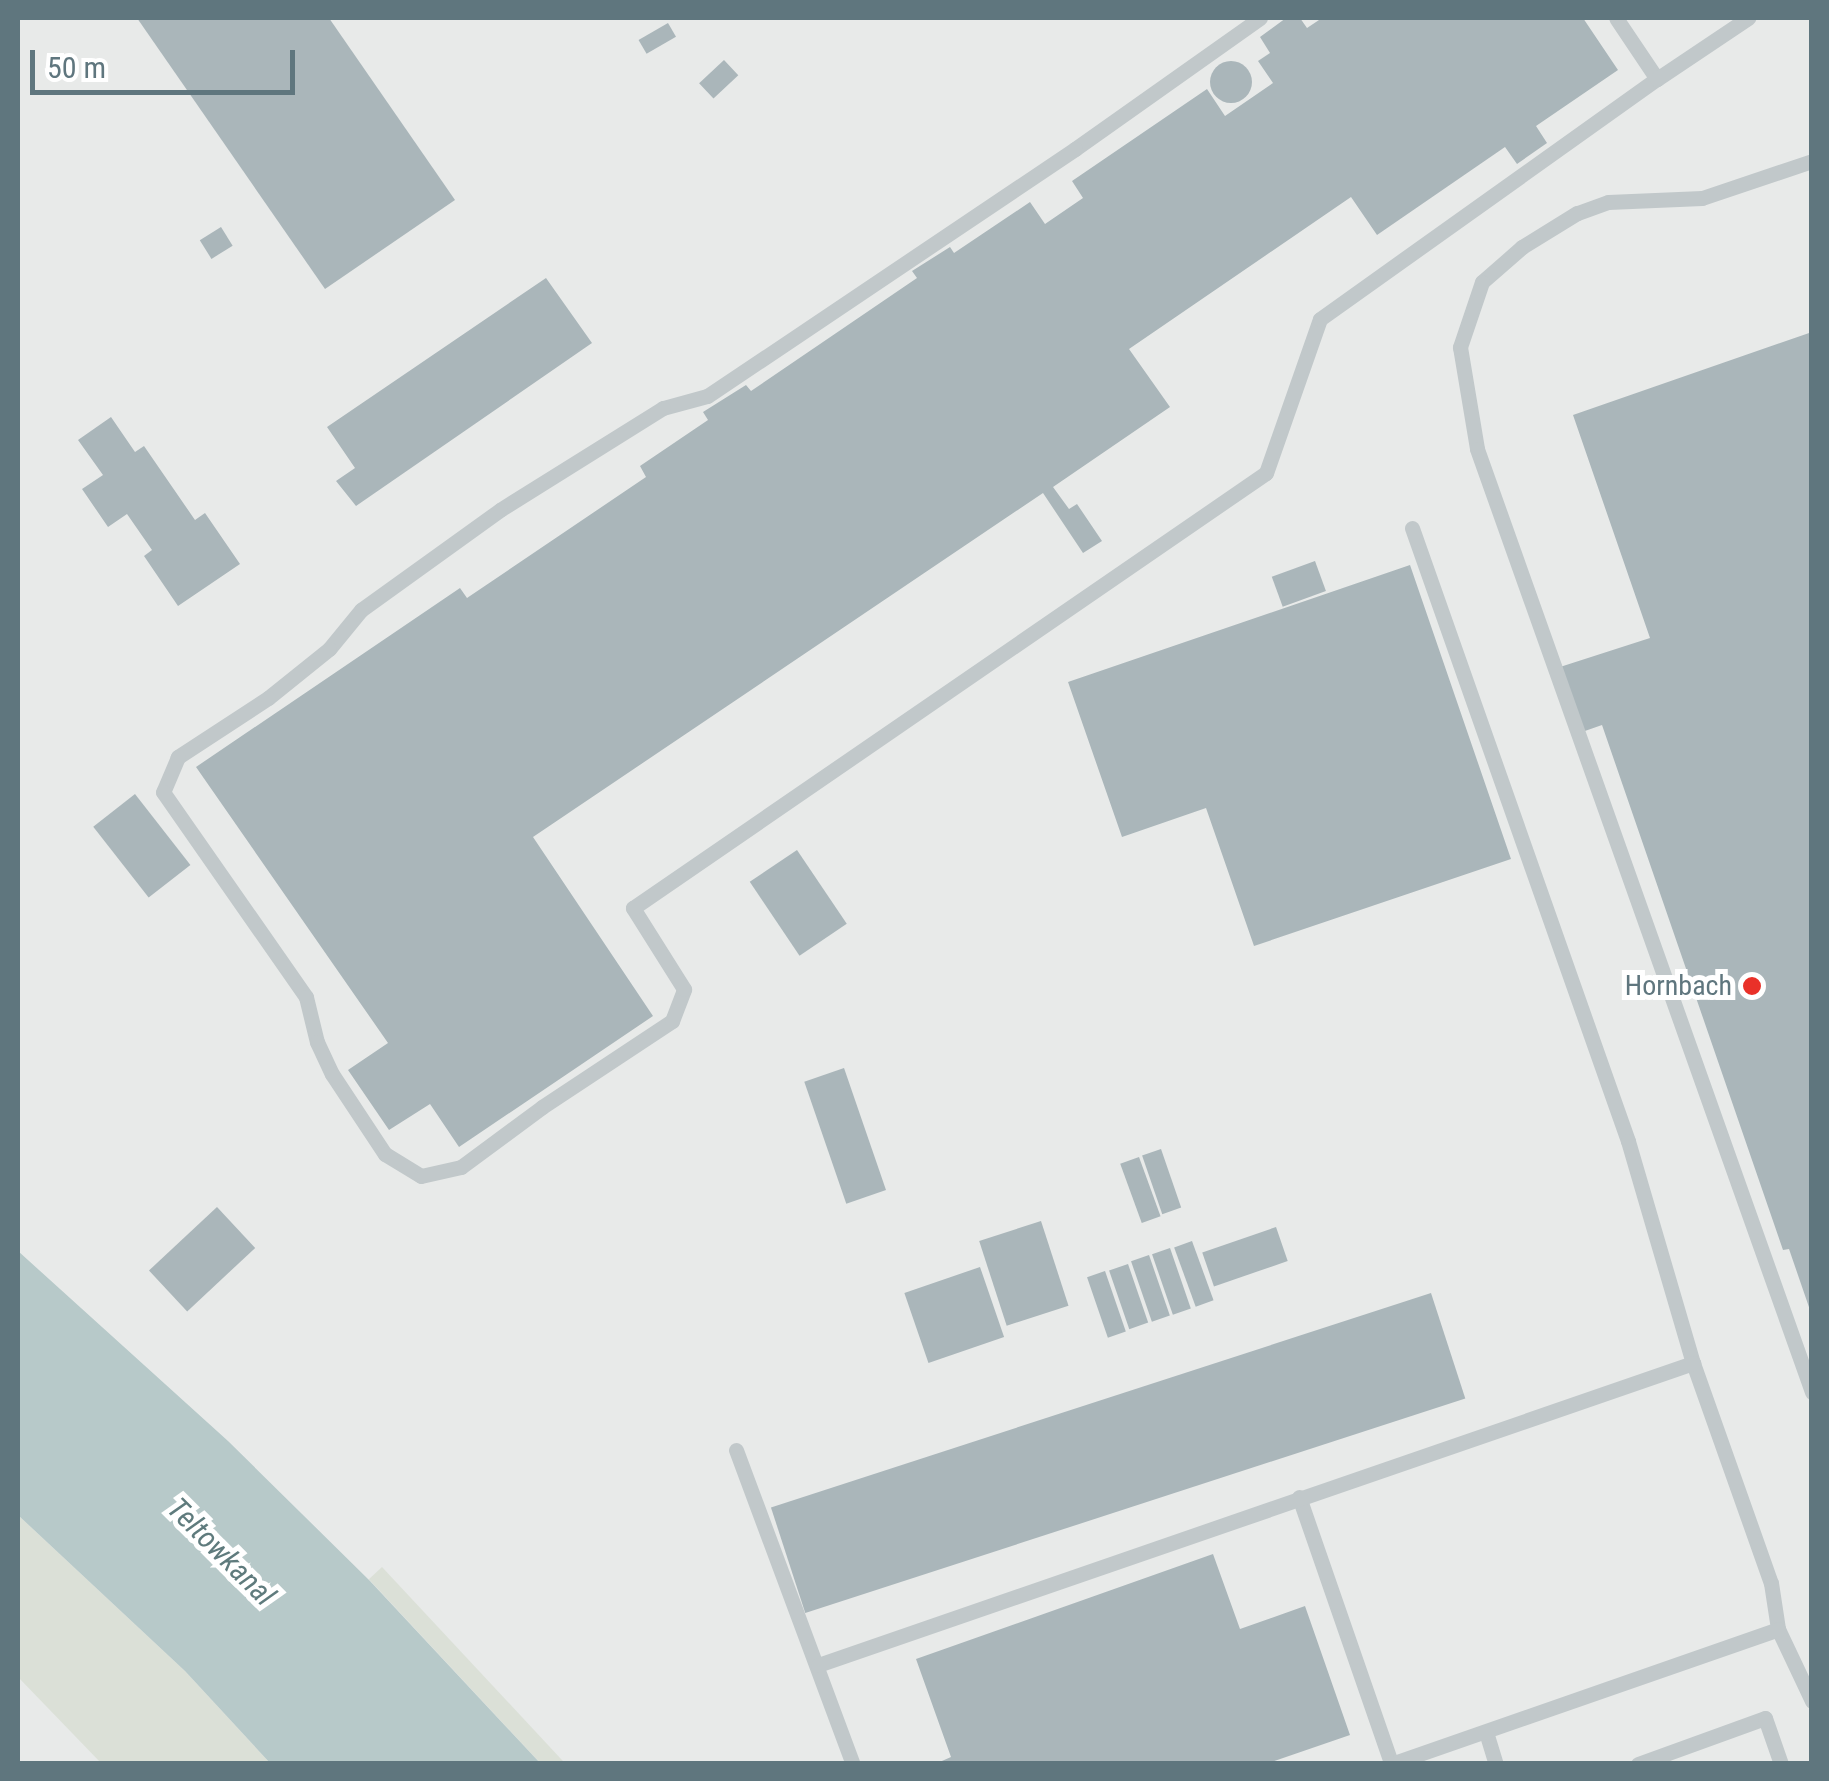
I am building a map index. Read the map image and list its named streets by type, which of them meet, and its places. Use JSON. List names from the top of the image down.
{
  "water": ["Teltowkanal"],
  "places": ["Hornbach"],
  "scale_bar": "50 m"
}
